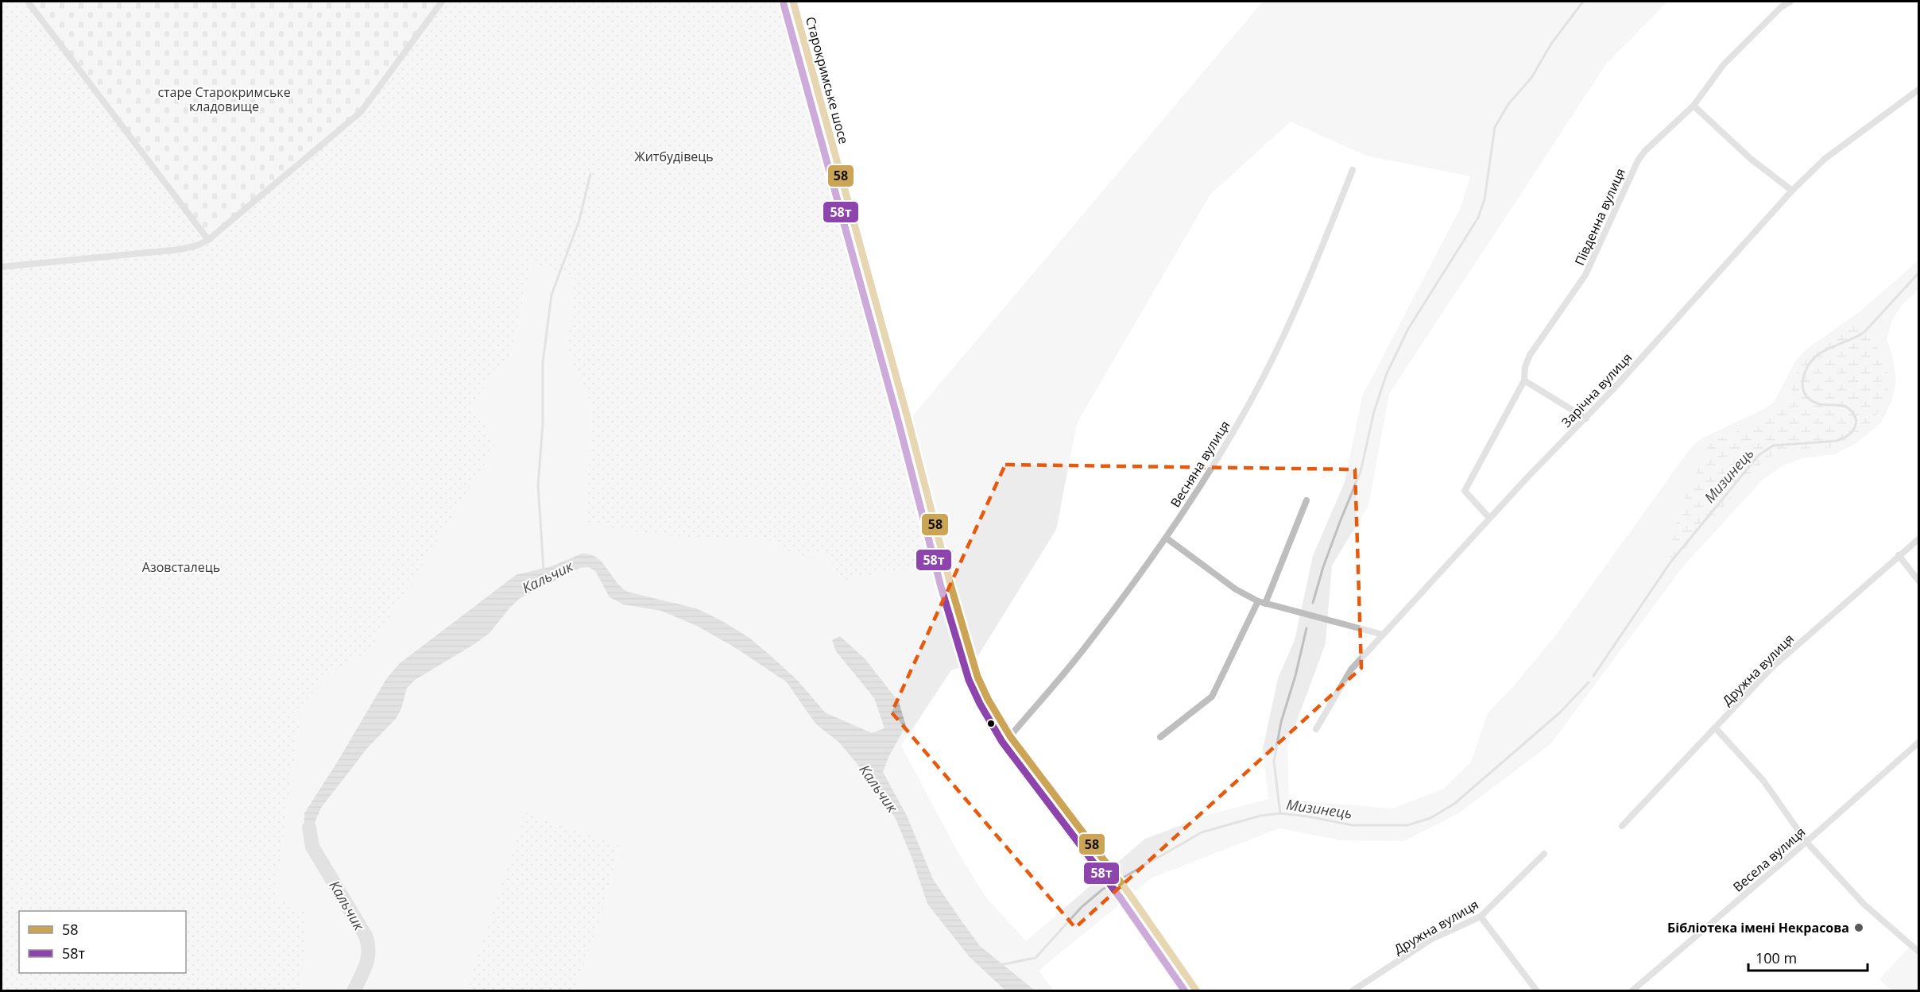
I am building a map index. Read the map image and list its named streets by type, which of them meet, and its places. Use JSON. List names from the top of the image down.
{
  "streets": {
    "street": [
      "Старокримське шосе",
      "Південна вулиця",
      "Зарічна вулиця",
      "Весняна вулиця",
      "Дружна вулиця",
      "Весела вулиця"
    ]
  },
  "crossings": [
    ["Старокримське шосе", "Весняна вулиця"],
    ["Південна вулиця", "Зарічна вулиця"]
  ],
  "water": ["Мизинець", "Кальчик"],
  "parks": ["старе Старокримське кладовище", "Житбудівець", "Азовсталець"],
  "places": ["Бібліотека імені Некрасова"],
  "lines": ["transit line 58", "transit line 58т"],
  "legend": ["58", "58т"],
  "scale_bar": "100 m"
}
